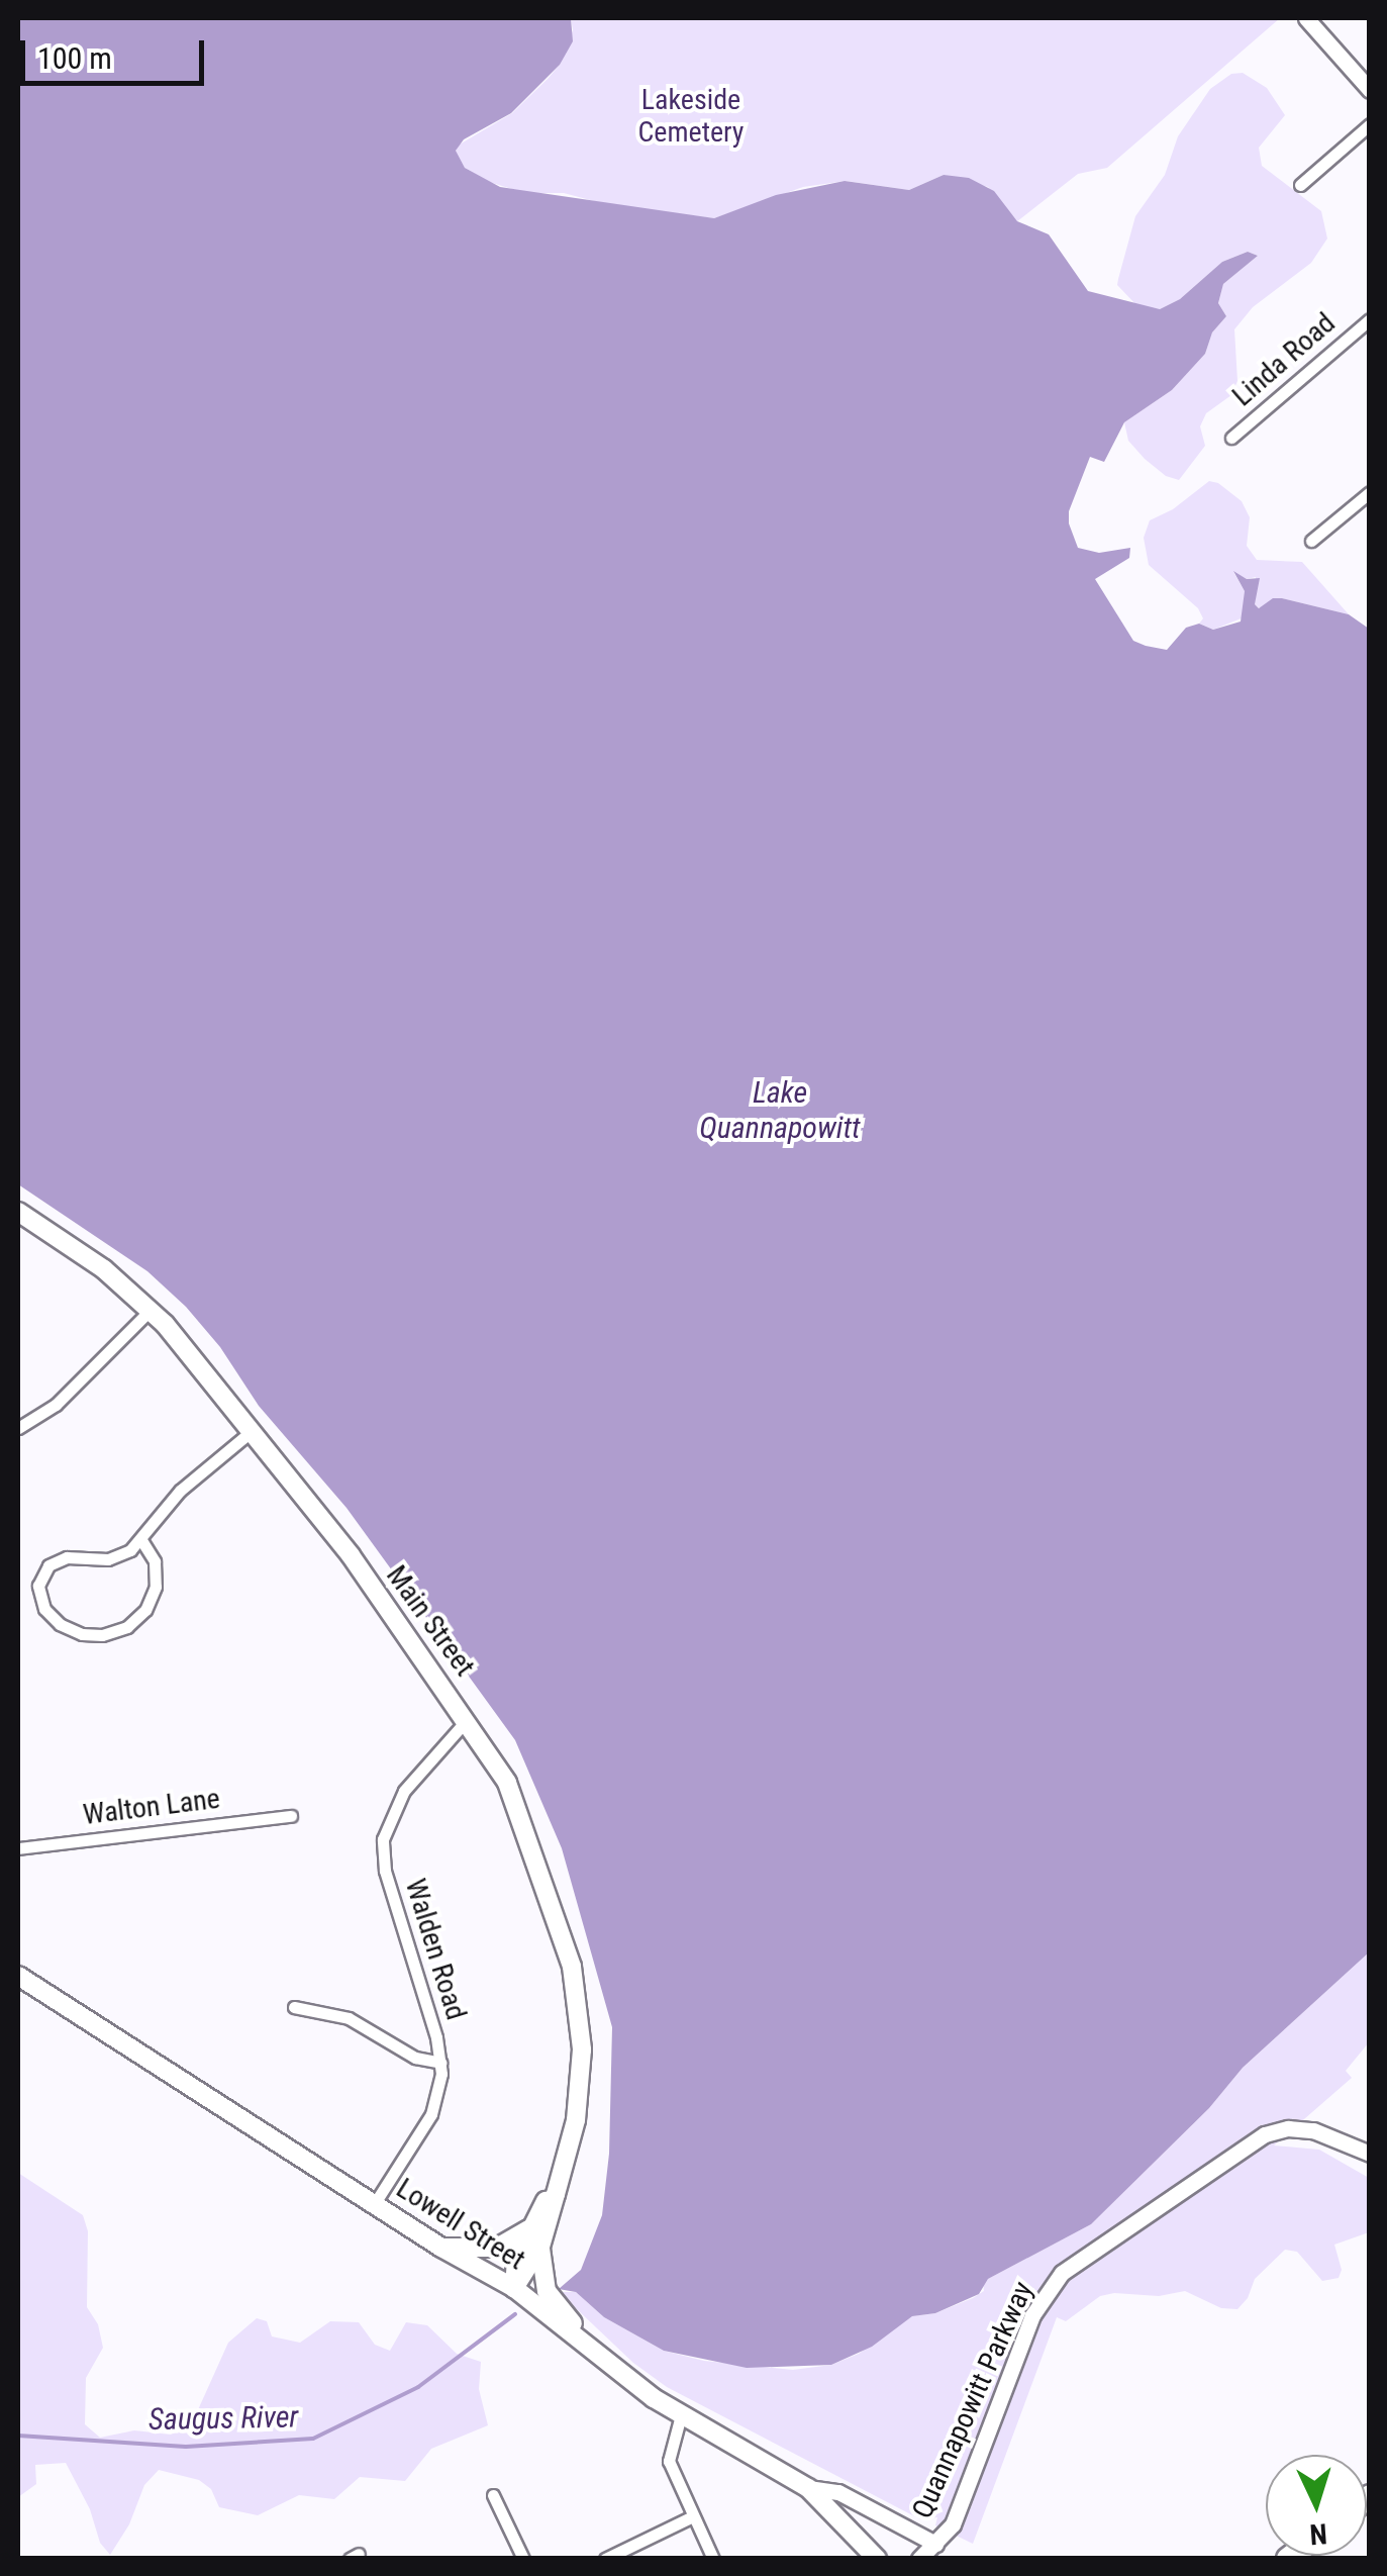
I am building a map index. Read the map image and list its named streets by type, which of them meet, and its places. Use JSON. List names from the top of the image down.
{
  "streets": {
    "main road": ["Main Street", "Lowell Street"],
    "street": [
      "Linda Road",
      "Walton Lane",
      "Walden Road",
      "Quannapowitt Parkway"
    ]
  },
  "crossings": [
    ["Main Street", "Walden Road"],
    ["Main Street", "Lowell Street"],
    ["Walden Road", "Lowell Street"],
    ["Lowell Street", "Quannapowitt Parkway"]
  ],
  "water": ["Lake Quannapowitt", "Saugus River"],
  "parks": ["Lakeside Cemetery"],
  "scale_bar": "100 m",
  "north": "bottom"
}
